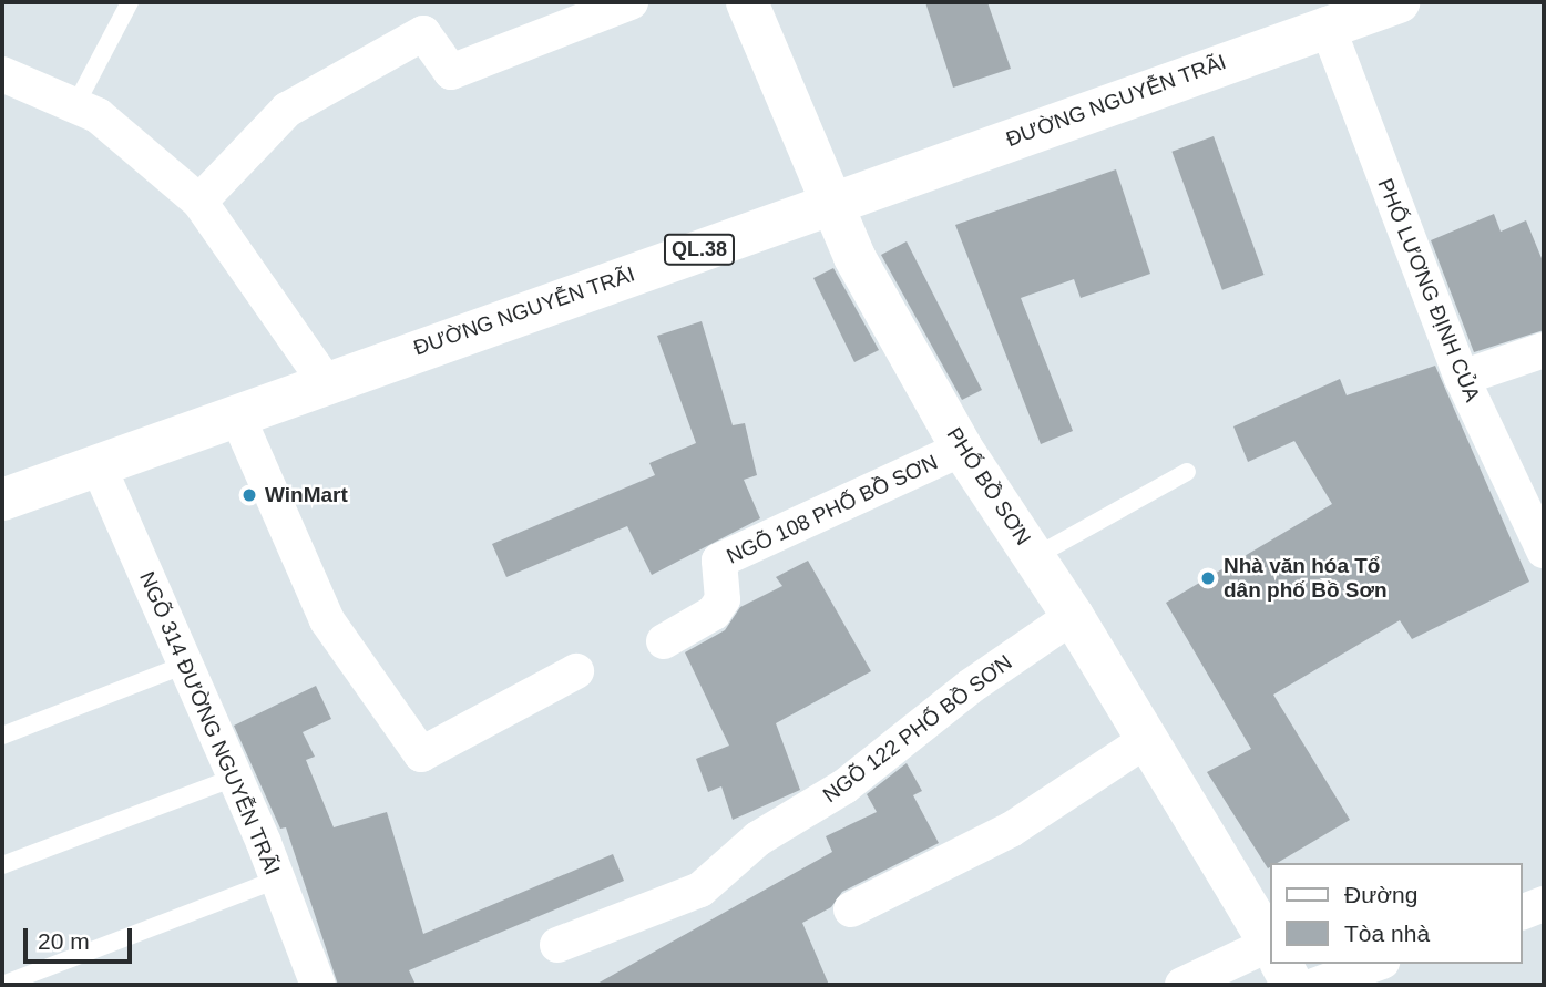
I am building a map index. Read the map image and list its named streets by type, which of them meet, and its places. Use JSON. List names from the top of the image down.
{
  "streets": {
    "main road": ["ĐƯỜNG NGUYỄN TRÃI", "QL.38", "PHỐ BỒ SƠN"],
    "street": [
      "PHỐ LƯƠNG ĐỊNH CỦA",
      "NGÕ 108 PHỐ BỒ SƠN",
      "NGÕ 314 ĐƯỜNG NGUYỄN TRÃI",
      "NGÕ 122 PHỐ BỒ SƠN"
    ]
  },
  "crossings": [
    ["ĐƯỜNG NGUYỄN TRÃI", "PHỐ LƯƠNG ĐỊNH CỦA"],
    ["ĐƯỜNG NGUYỄN TRÃI", "PHỐ BỒ SƠN"],
    ["ĐƯỜNG NGUYỄN TRÃI", "NGÕ 314 ĐƯỜNG NGUYỄN TRÃI"],
    ["PHỐ BỒ SƠN", "NGÕ 108 PHỐ BỒ SƠN"],
    ["PHỐ BỒ SƠN", "NGÕ 122 PHỐ BỒ SƠN"]
  ],
  "places": ["WinMart", "Nhà văn hóa Tổ dân phố Bồ Sơn"],
  "legend": ["Đường", "Tòa nhà"],
  "scale_bar": "20 m"
}
